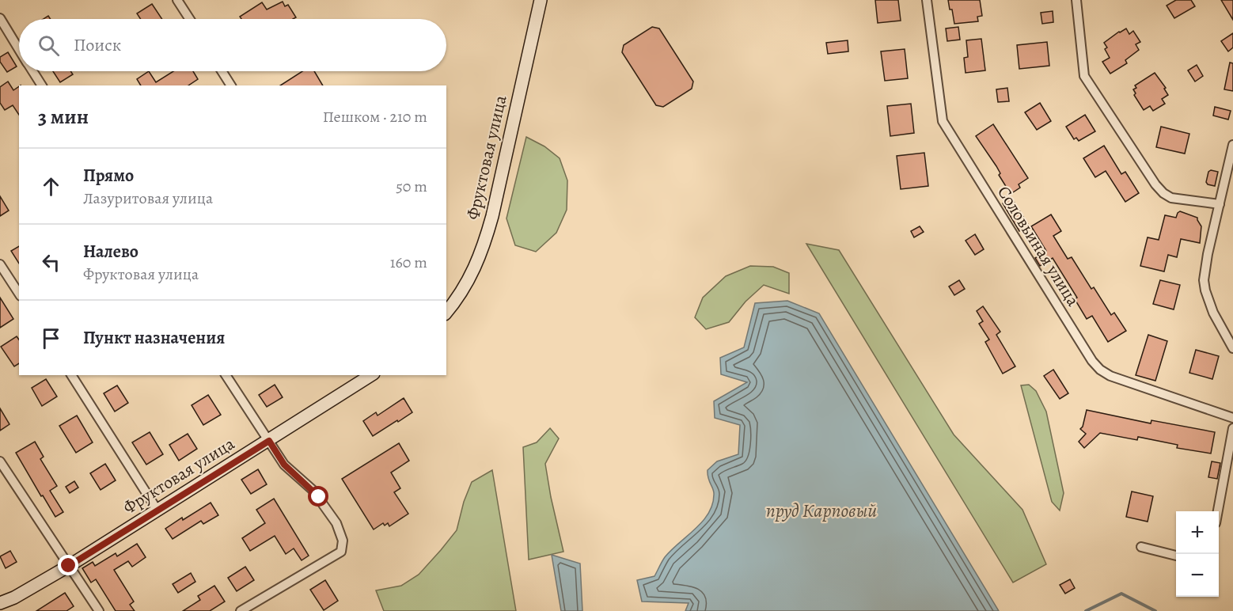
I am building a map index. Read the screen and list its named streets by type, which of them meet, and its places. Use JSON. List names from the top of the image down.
{
  "streets": {
    "street": ["Фруктовая улица", "Соловьиная улица"]
  },
  "water": ["пруд Карповый"],
  "page": {
    "search": "Поиск",
    "heading": ["3 мин", "Пешком · 210 m"],
    "list": [
      ["Прямо", "Лазуритовая улица", "50 m"],
      ["Налево", "Фруктовая улица", "160 m"],
      "Пункт назначения"
    ],
    "map_buttons": ["+", "−"]
  }
}
